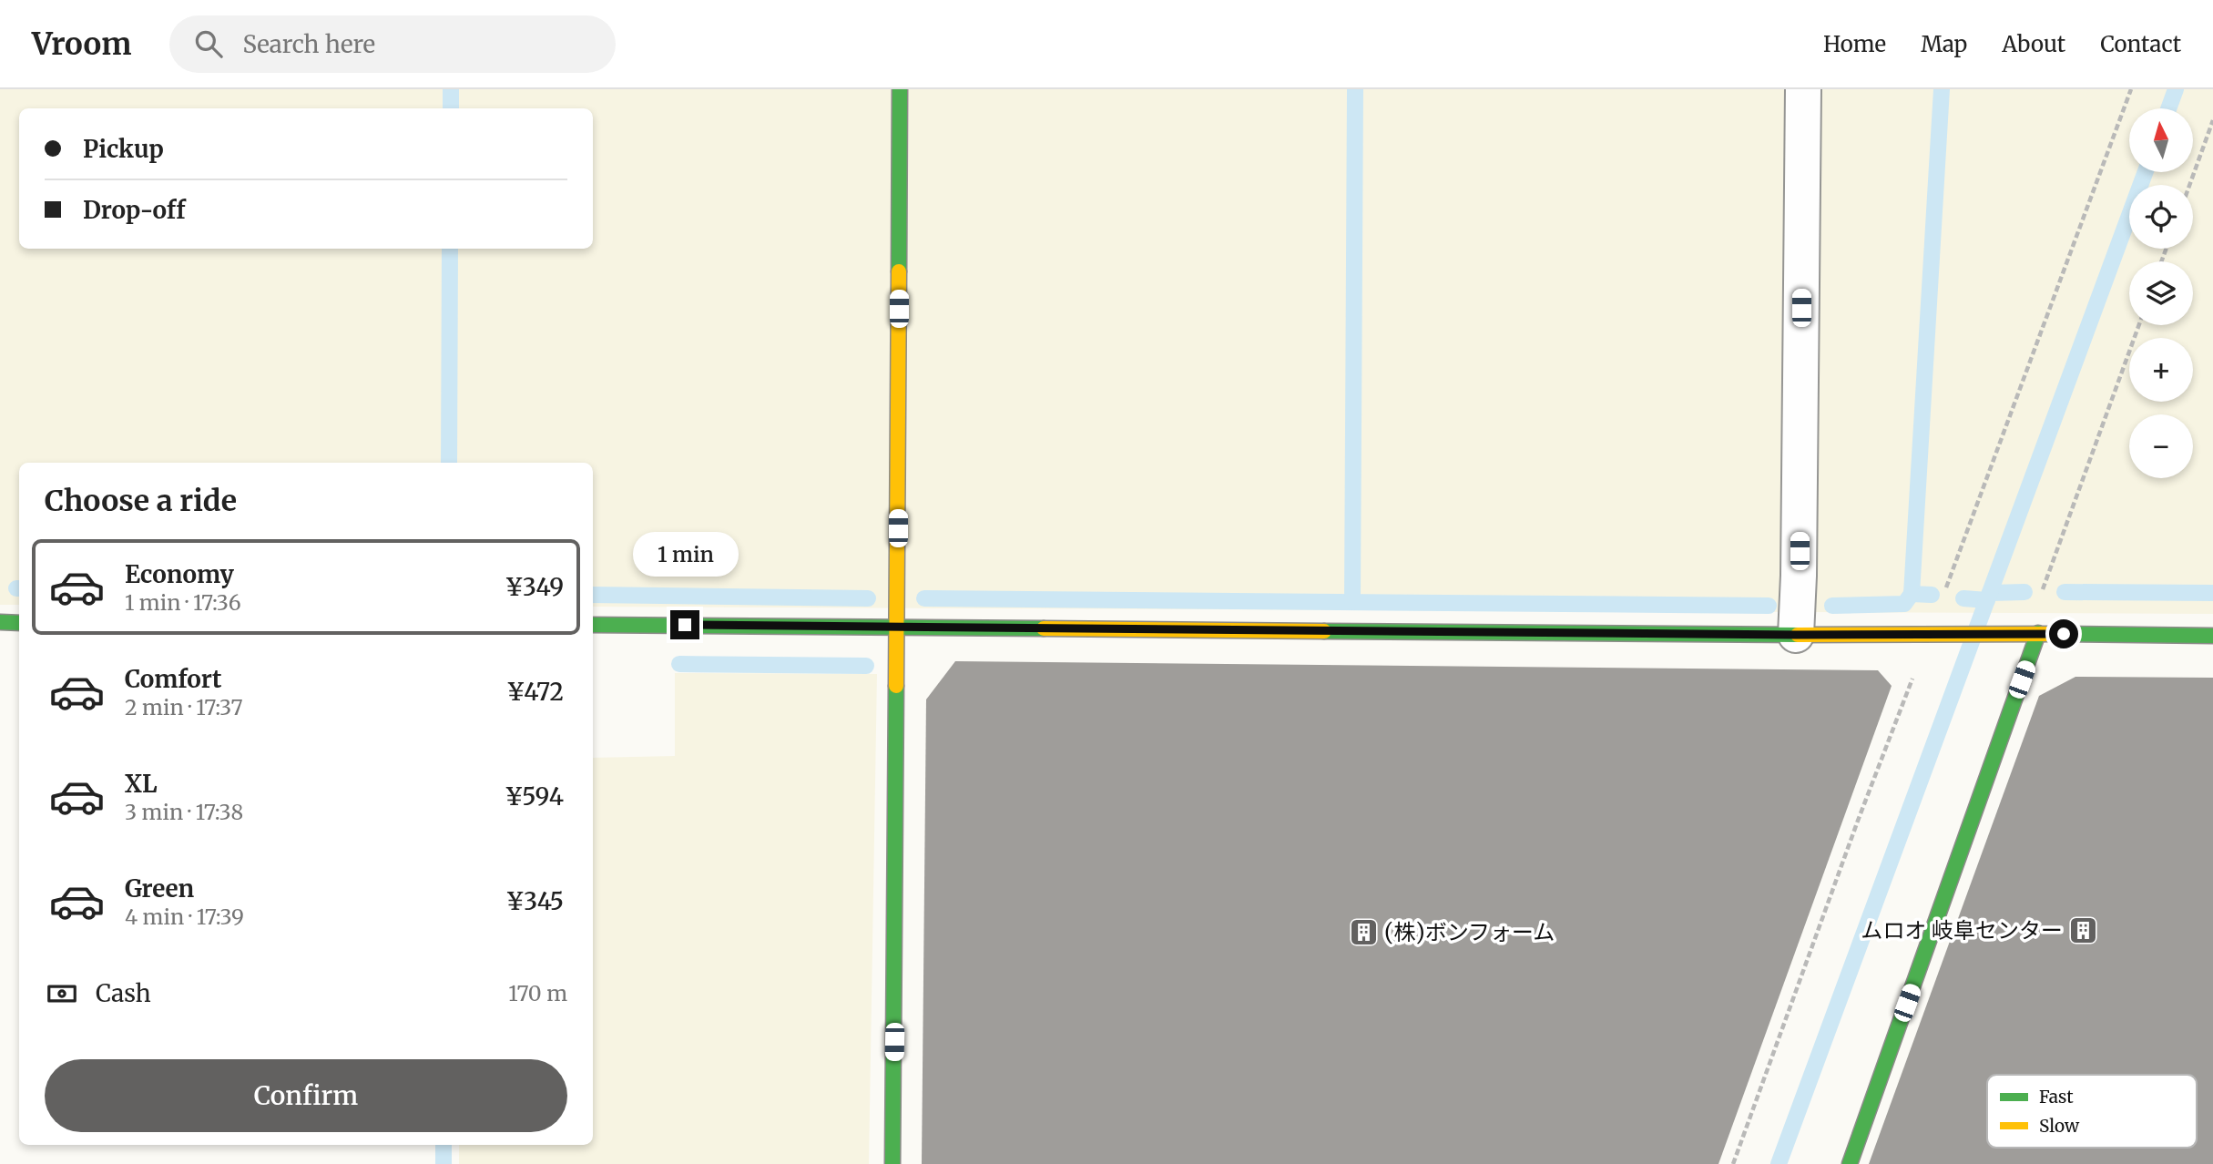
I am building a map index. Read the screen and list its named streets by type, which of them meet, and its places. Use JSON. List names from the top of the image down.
{
  "places": {
    "building": ["ムロオ 岐阜センター", "(株)ボンフォーム"]
  },
  "legend": ["Fast", "Slow"],
  "north": "top",
  "page": {
    "header": "Vroom",
    "search": "Search here",
    "nav": [
      "Home",
      "Map",
      "About",
      "Contact"
    ],
    "map_buttons": ["+", "−"],
    "banner": ["Pickup", "Drop-off"],
    "heading": "Choose a ride",
    "bubble": "1 min",
    "list": [
      {
        "name": "Economy",
        "note": "1 min · 17:36",
        "value": "¥349"
      },
      {
        "name": "Comfort",
        "note": "2 min · 17:37",
        "value": "¥472"
      },
      {
        "name": "XL",
        "note": "3 min · 17:38",
        "value": "¥594"
      },
      {
        "name": "Green",
        "note": "4 min · 17:39",
        "value": "¥345"
      }
    ],
    "pay": ["Cash", "170 m"],
    "buttons": "Confirm"
  }
}
